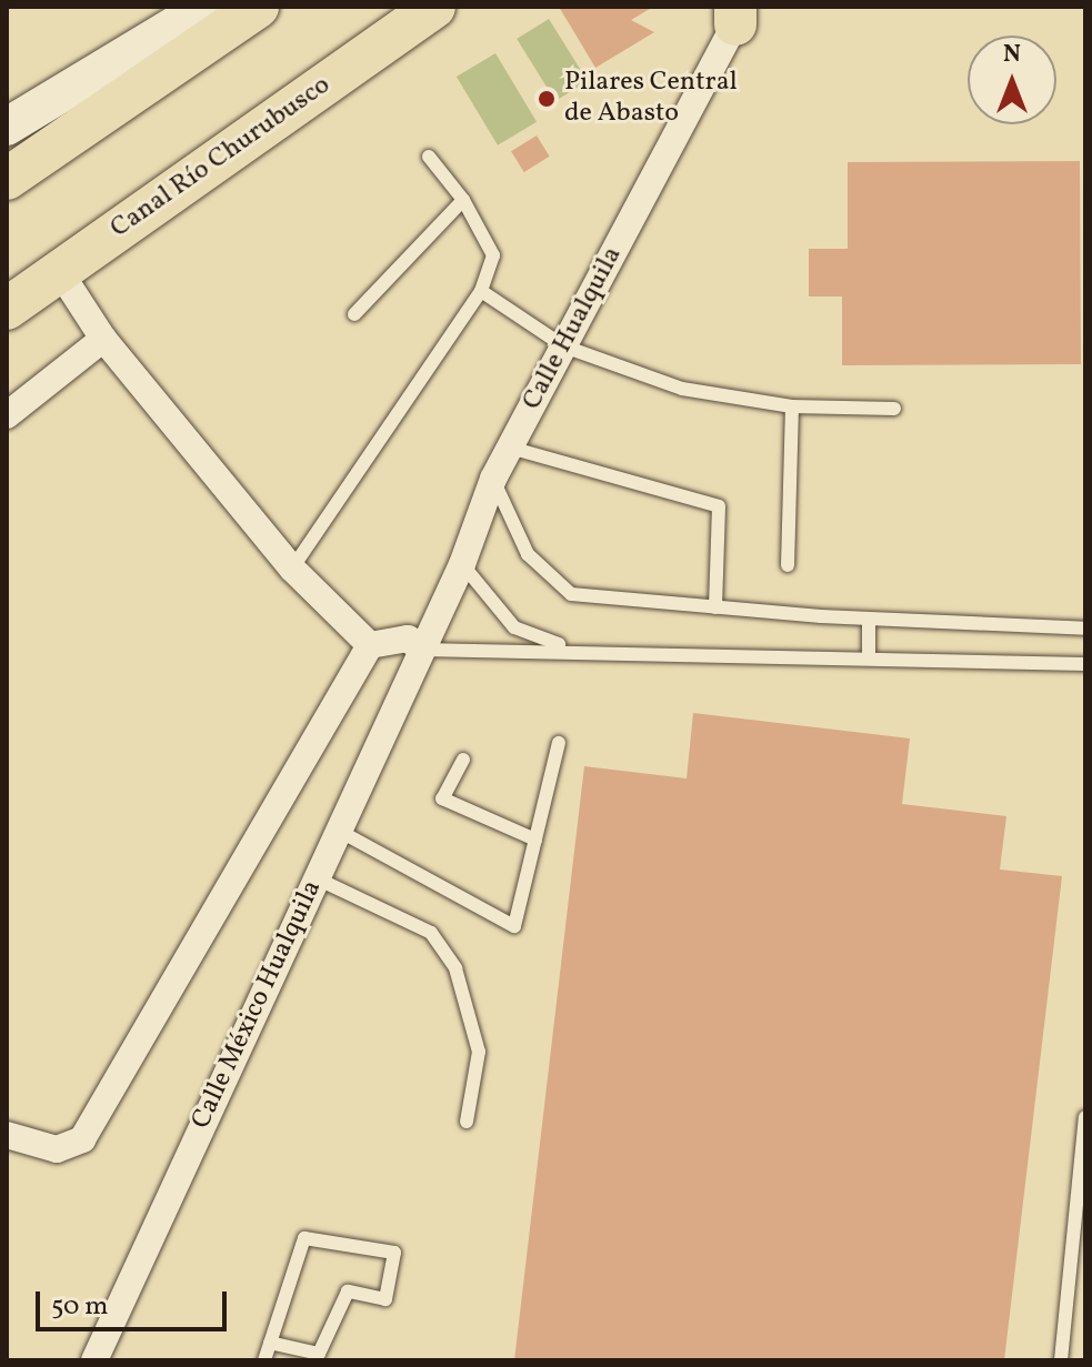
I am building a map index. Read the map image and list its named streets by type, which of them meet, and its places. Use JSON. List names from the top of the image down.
{
  "streets": {
    "main road": ["Canal Río Churubusco"],
    "street": ["Calle Hualquila", "Calle México Hualquila"]
  },
  "crossings": [
    ["Calle Hualquila", "Calle México Hualquila"]
  ],
  "places": ["Pilares Central de Abasto"],
  "scale_bar": "50 m",
  "north": "top"
}
